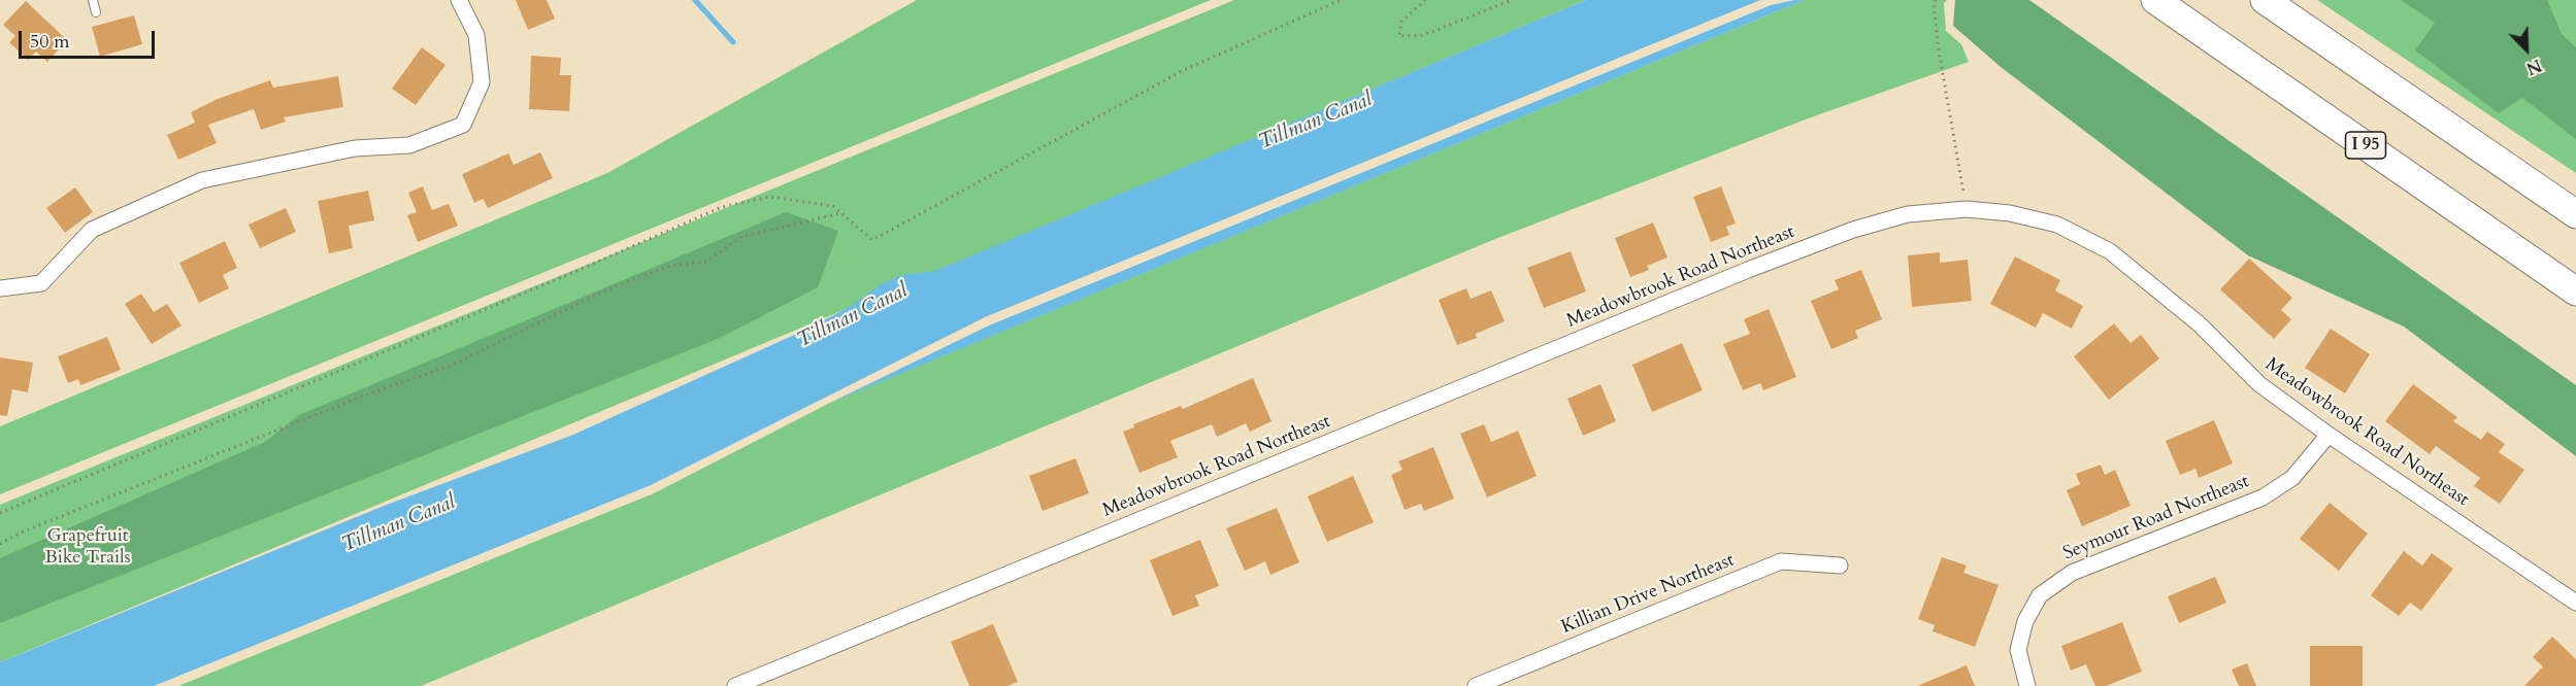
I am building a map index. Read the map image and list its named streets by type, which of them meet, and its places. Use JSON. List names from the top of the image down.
{
  "streets": {
    "highway": ["I 95"],
    "street": ["Meadowbrook Road Northeast", "Seymour Road Northeast", "Killian Drive Northeast"]
  },
  "crossings": [
    ["Meadowbrook Road Northeast", "Seymour Road Northeast"]
  ],
  "water": ["Tillman Canal"],
  "parks": ["Grapefruit Bike Trails"],
  "scale_bar": "50 m",
  "north": "bottom right"
}
